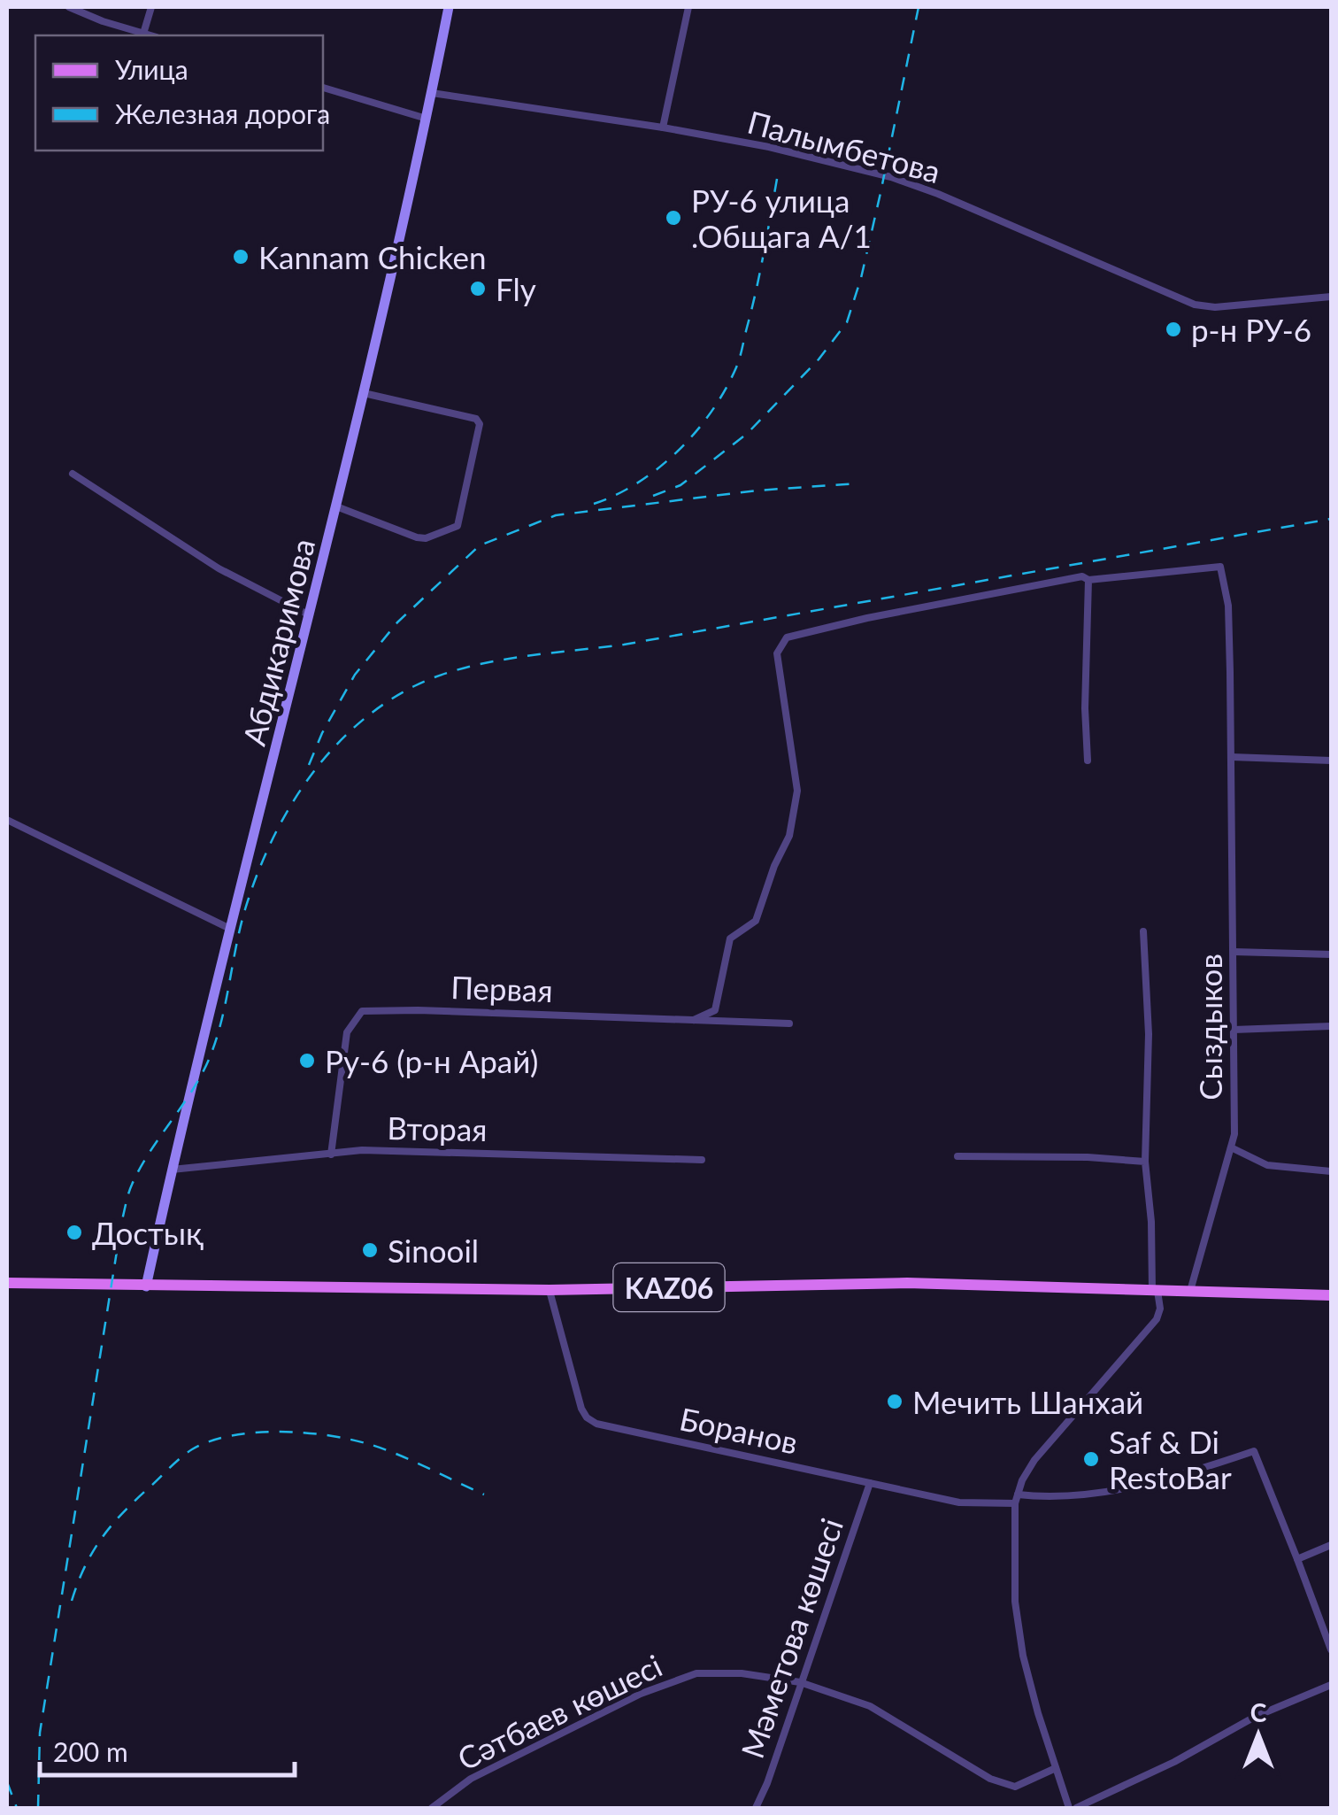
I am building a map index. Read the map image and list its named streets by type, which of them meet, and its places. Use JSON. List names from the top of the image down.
{
  "streets": {
    "main road": ["Абдикаримова", "KАZ06"],
    "street": [
      "Палымбетова",
      "Первая",
      "Сыздыков",
      "Вторая",
      "Боранов",
      "Мәметова көшесі",
      "Сәтбаев көшесі"
    ]
  },
  "crossings": [
    ["Палымбетова", "Абдикаримова"],
    ["Абдикаримова", "Вторая"],
    ["Абдикаримова", "KАZ06"],
    ["Первая", "Вторая"],
    ["Сыздыков", "KАZ06"],
    ["KАZ06", "Боранов"],
    ["Боранов", "Мәметова көшесі"],
    ["Мәметова көшесі", "Сәтбаев көшесі"]
  ],
  "places": [
    "РУ-6 улица .Общага А/1",
    "Kannam Chicken",
    "Fly",
    "р-н РУ-6",
    "Ру-6 (р-н Арай)",
    "Достық",
    "Sinooil",
    "Мечить Шанхай",
    "Saf & Di RestoBar"
  ],
  "legend": ["Улица", "Железная дорога"],
  "scale_bar": "200 m",
  "north": "top"
}
